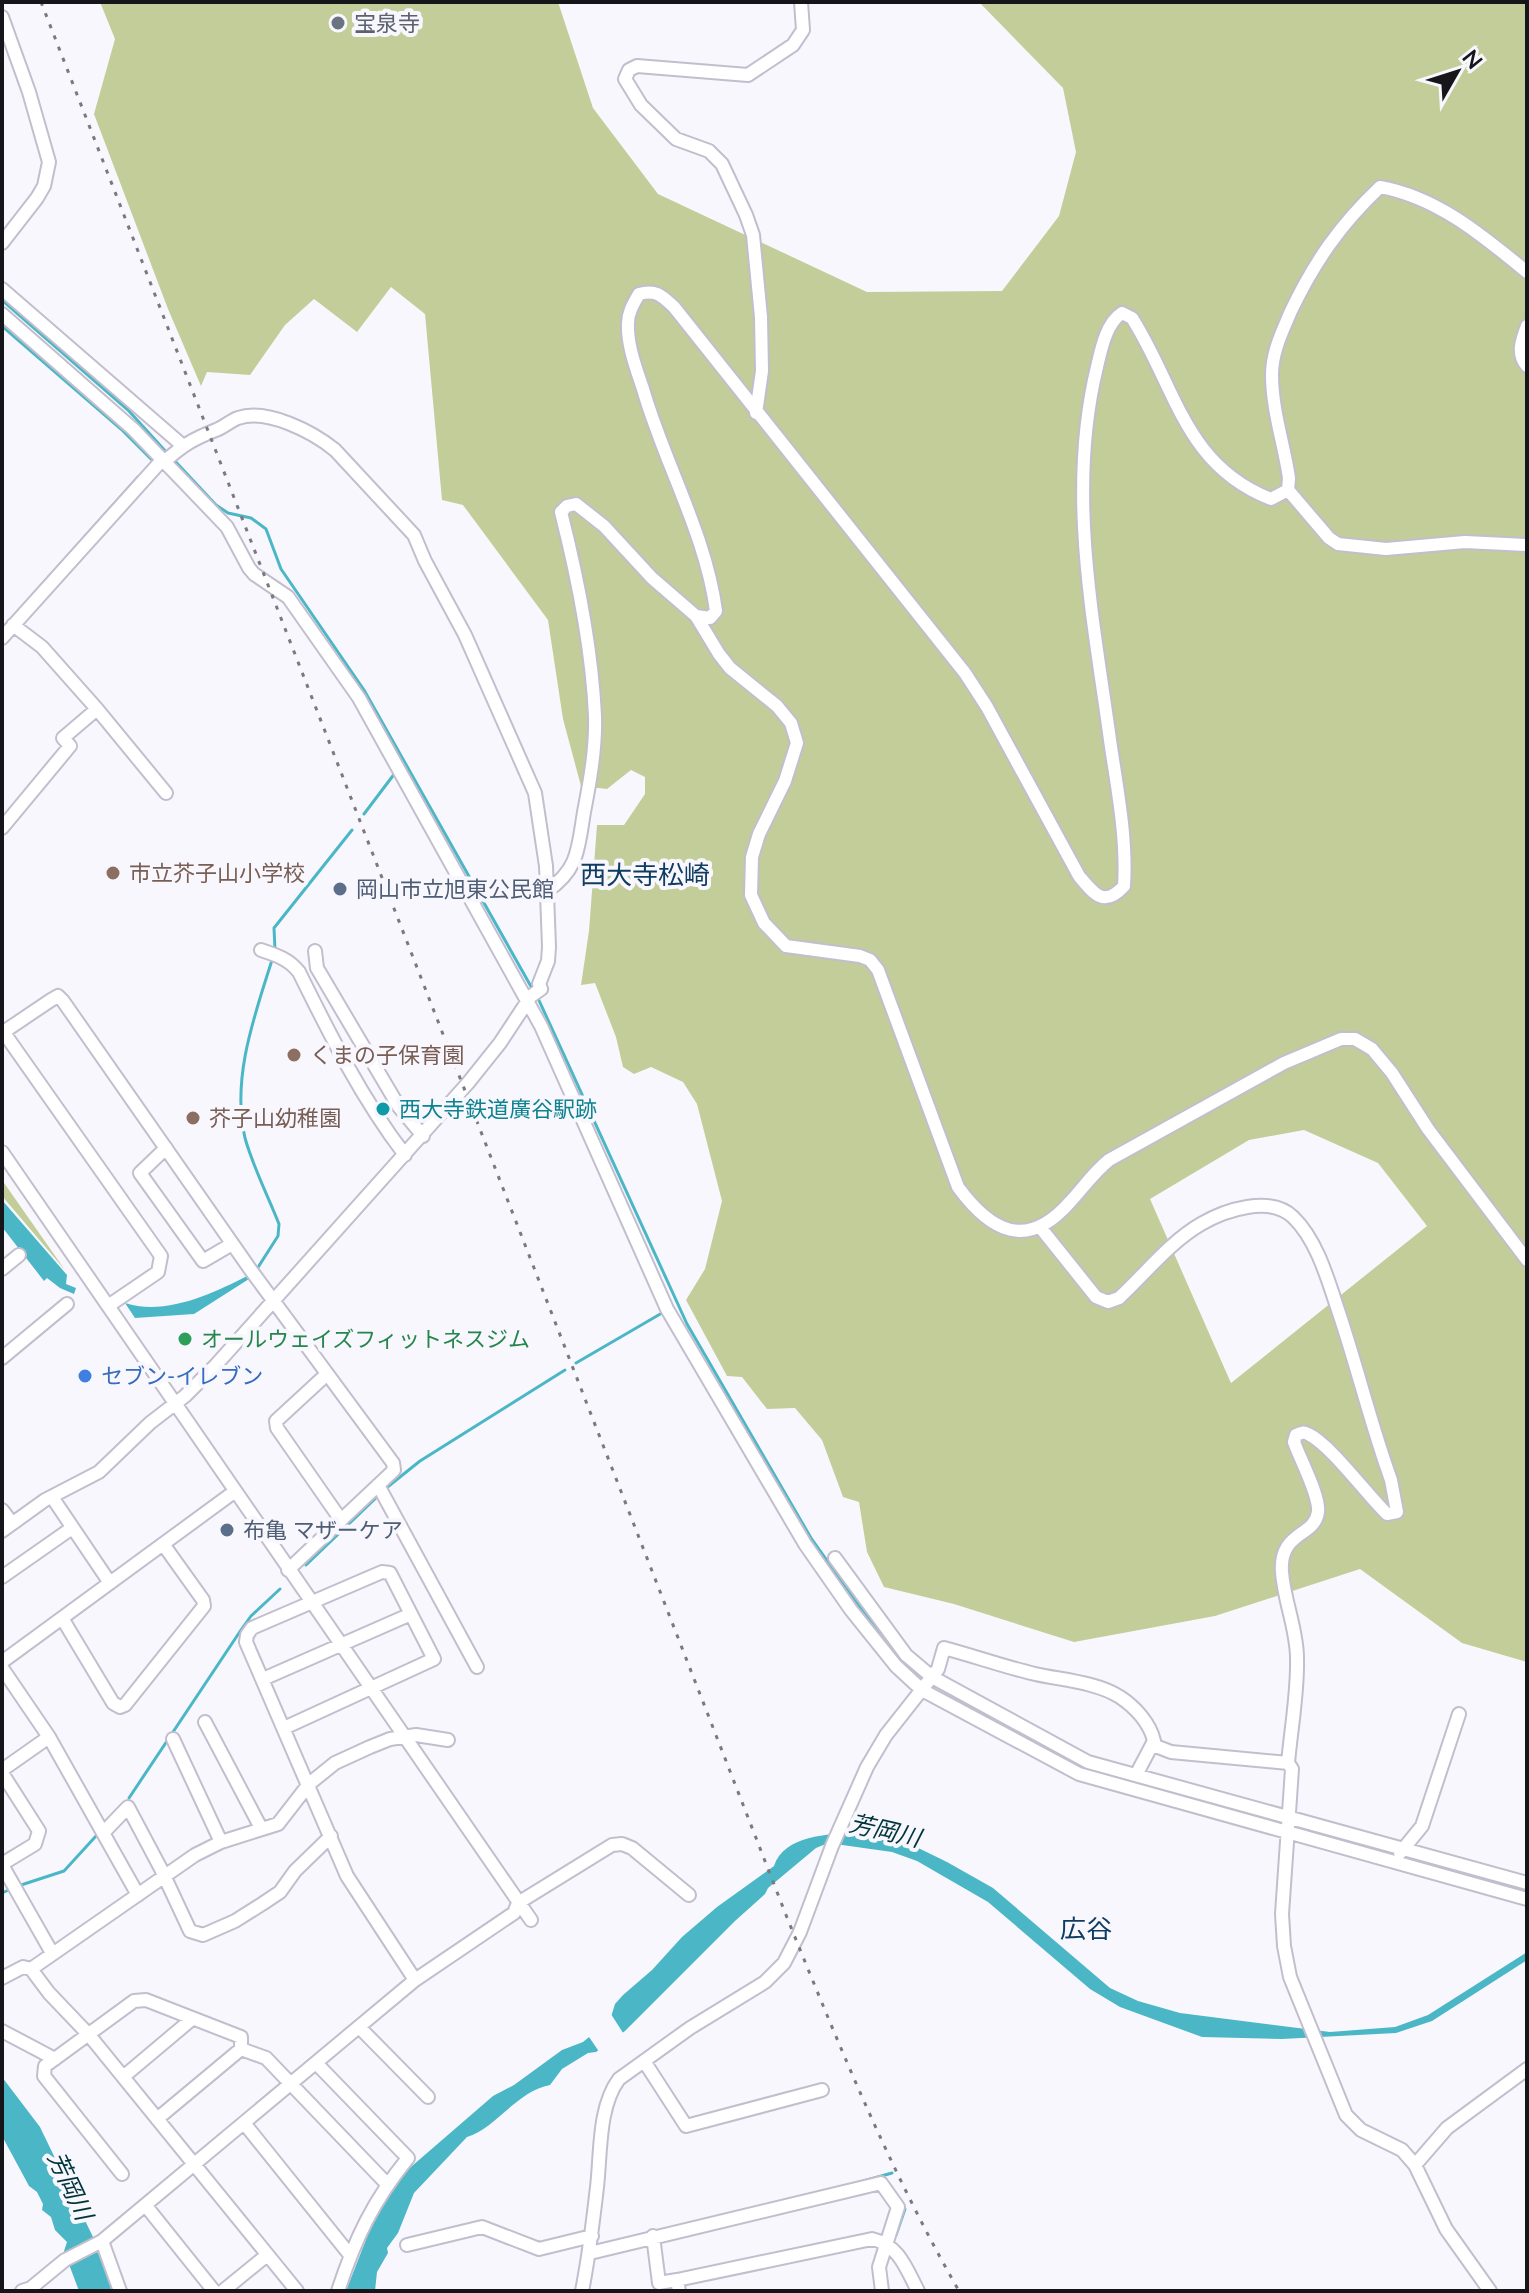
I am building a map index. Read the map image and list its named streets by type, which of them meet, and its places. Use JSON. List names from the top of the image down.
{
  "districts": ["西大寺松崎", "広谷"],
  "water": ["芳岡川"],
  "places": [
    "宝泉寺",
    "市立芥子山小学校",
    "岡山市立旭東公民館",
    "くまの子保育園",
    "西大寺鉄道廣谷駅跡",
    "芥子山幼稚園",
    "オールウェイズフィットネスジム",
    "セブン-イレブン",
    "布亀 マザーケア"
  ],
  "north": "top right"
}
